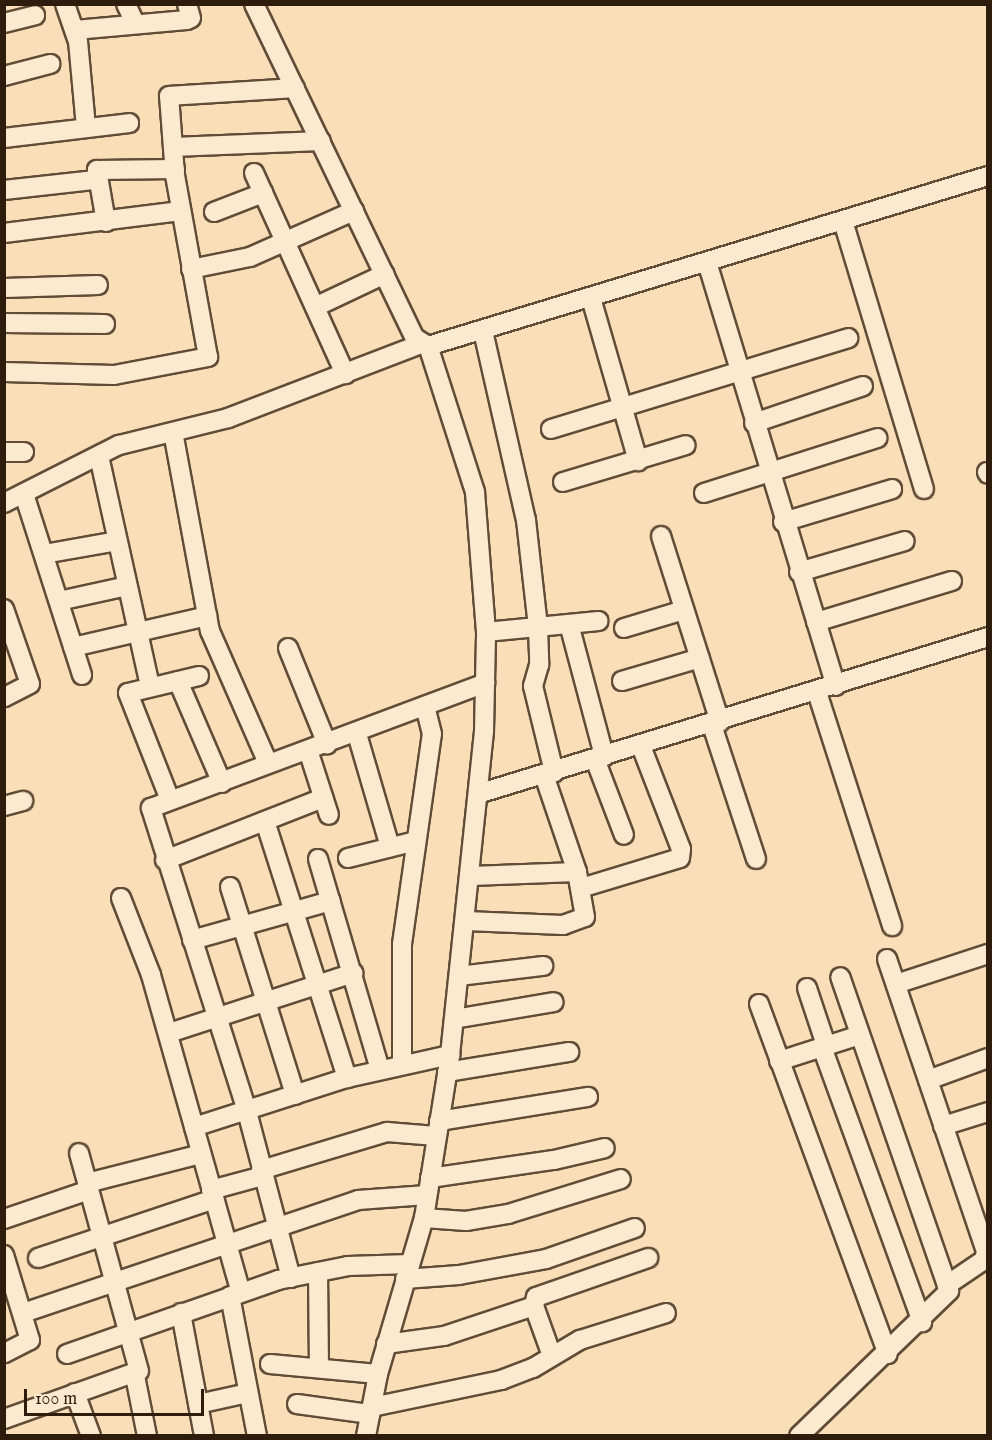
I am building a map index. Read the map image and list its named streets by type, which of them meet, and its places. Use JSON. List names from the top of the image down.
{
  "scale_bar": "100 m"
}
